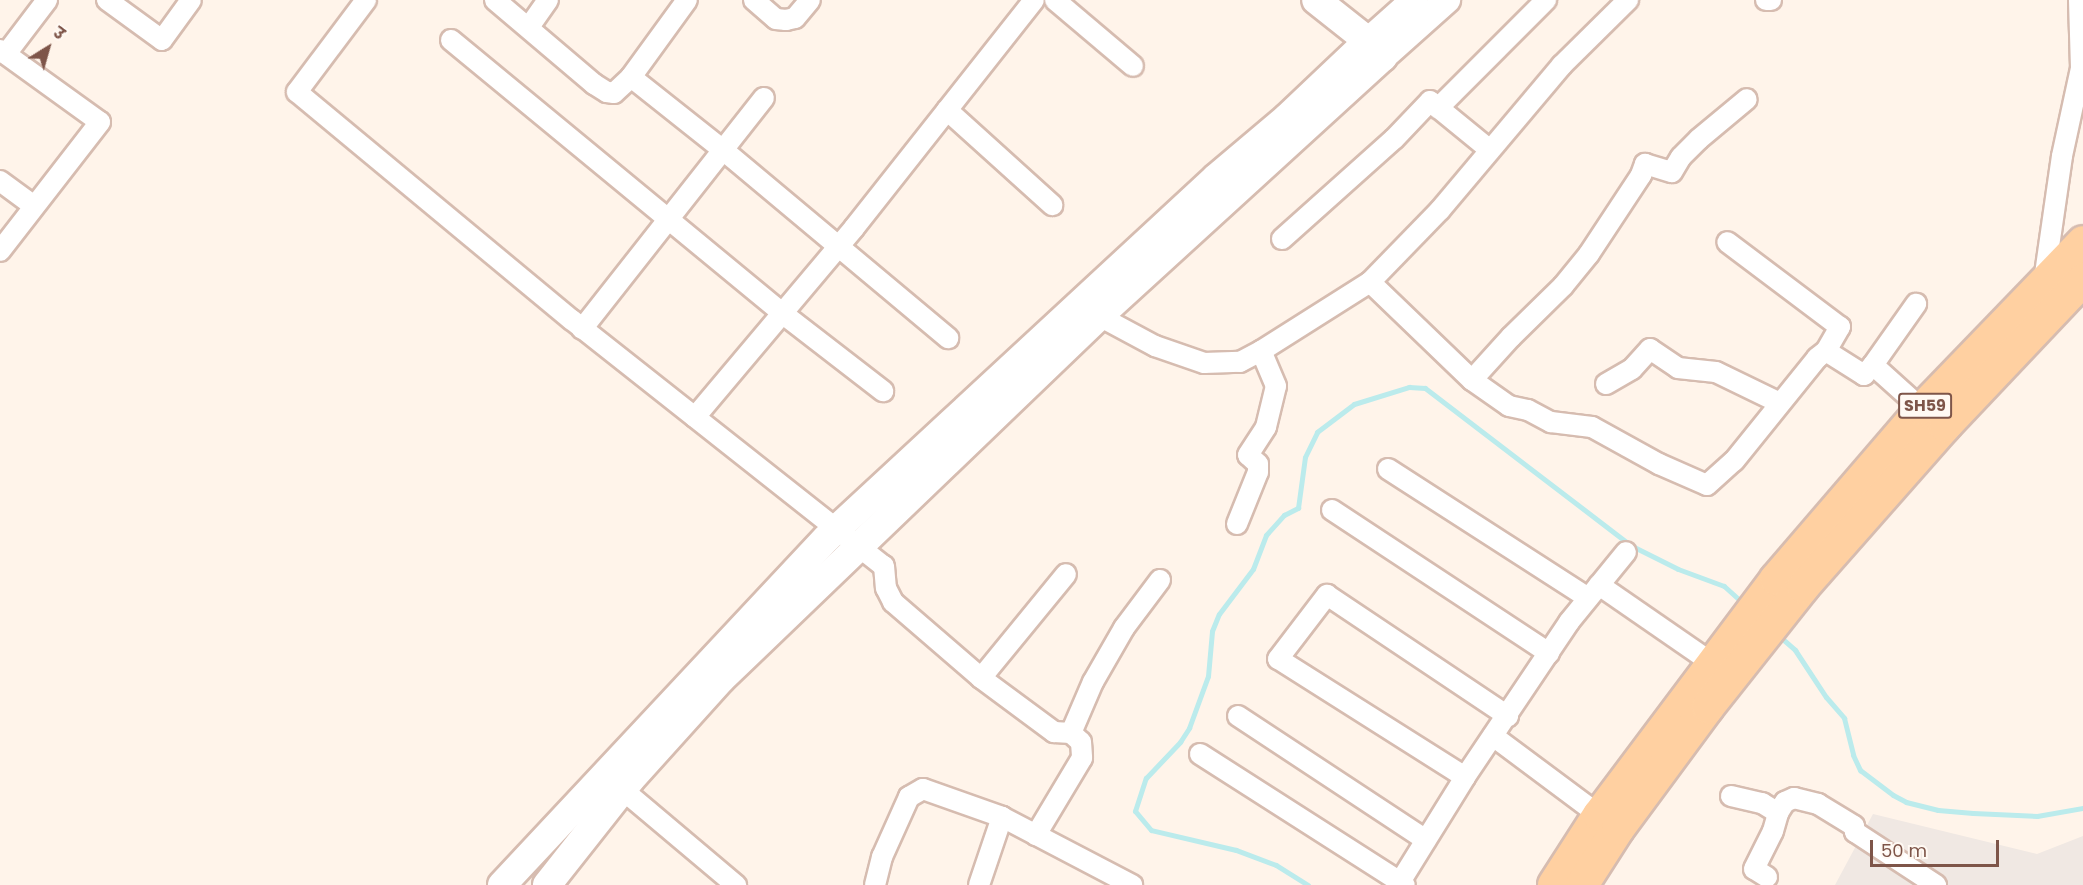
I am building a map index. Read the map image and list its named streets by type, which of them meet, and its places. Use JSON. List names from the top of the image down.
{
  "streets": {
    "main road": ["SH59"]
  },
  "scale_bar": "50 m",
  "north": "top right"
}
